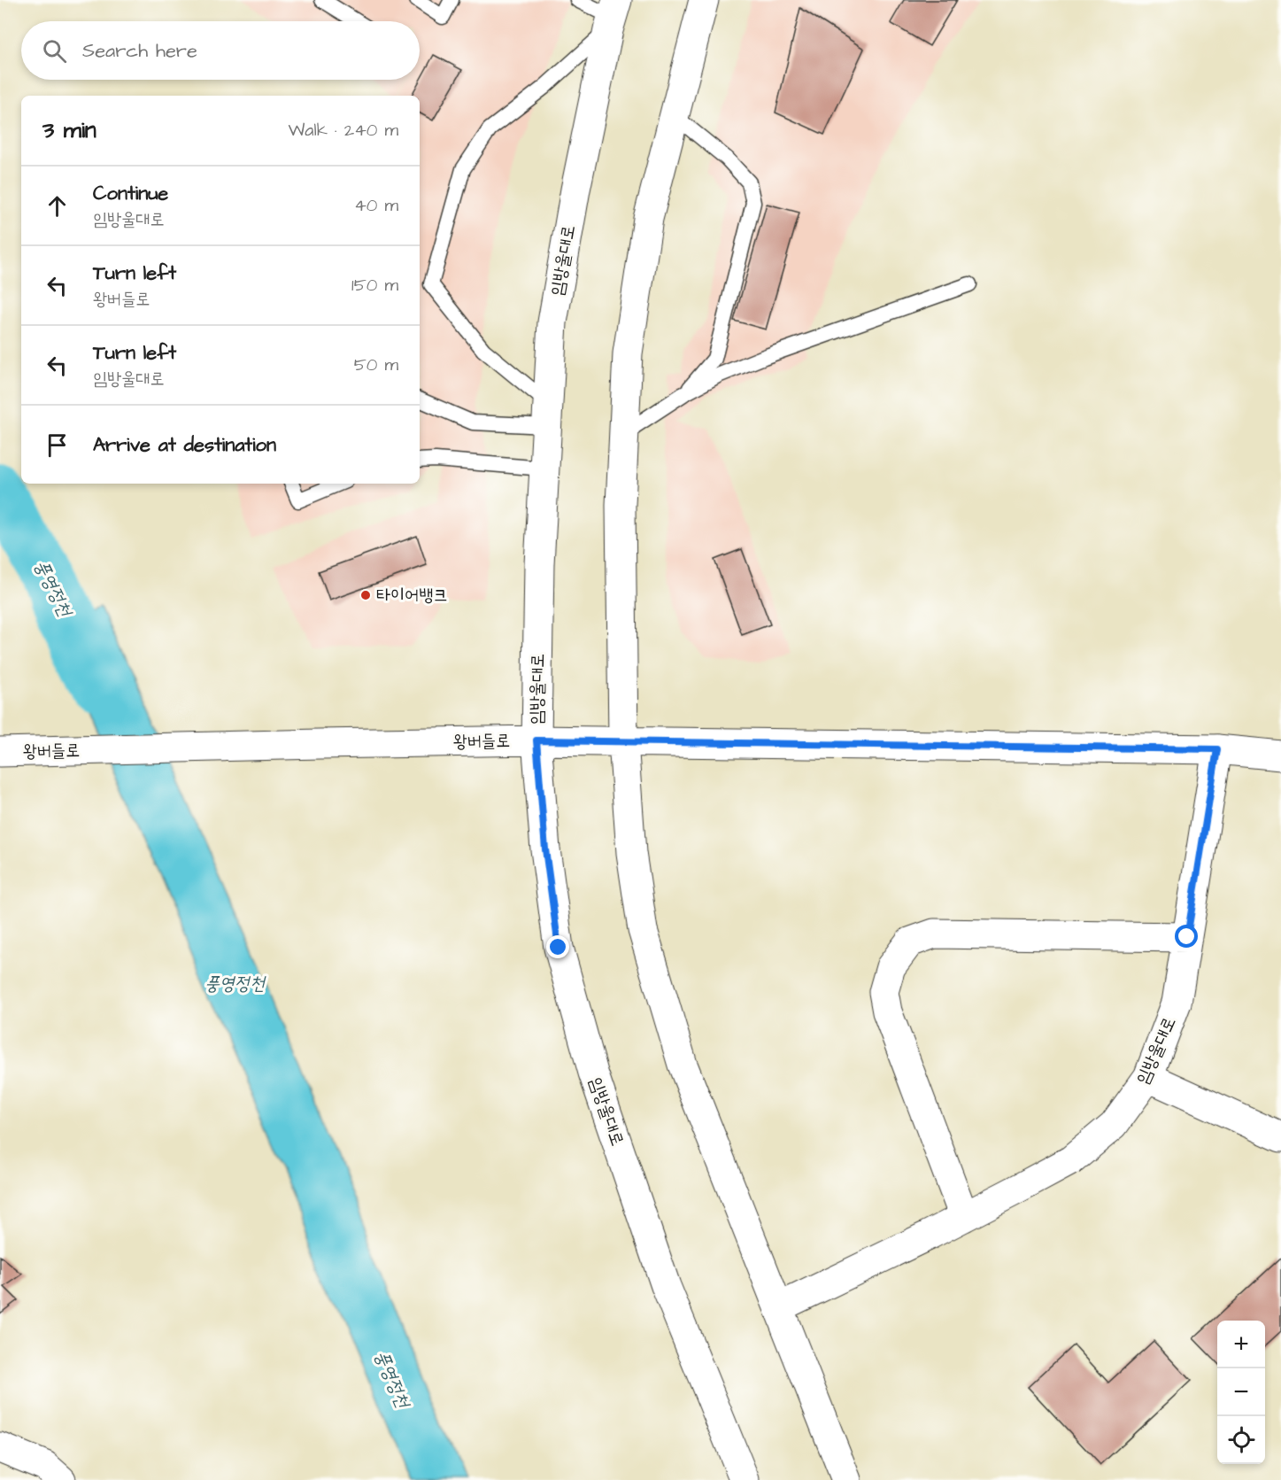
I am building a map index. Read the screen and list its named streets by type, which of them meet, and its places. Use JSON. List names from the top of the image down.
{
  "streets": {
    "main road": ["임방울대로", "왕버들로"]
  },
  "crossings": [
    ["임방울대로", "왕버들로"]
  ],
  "water": ["풍영정천"],
  "places": ["타이어뱅크"],
  "page": {
    "search": "Search here",
    "heading": ["3 min", "Walk · 240 m"],
    "list": [
      ["Continue", "임방울대로", "40 m"],
      ["Turn left", "왕버들로", "150 m"],
      ["Turn left", "임방울대로", "50 m"],
      "Arrive at destination"
    ],
    "map_buttons": ["+", "−"]
  }
}
